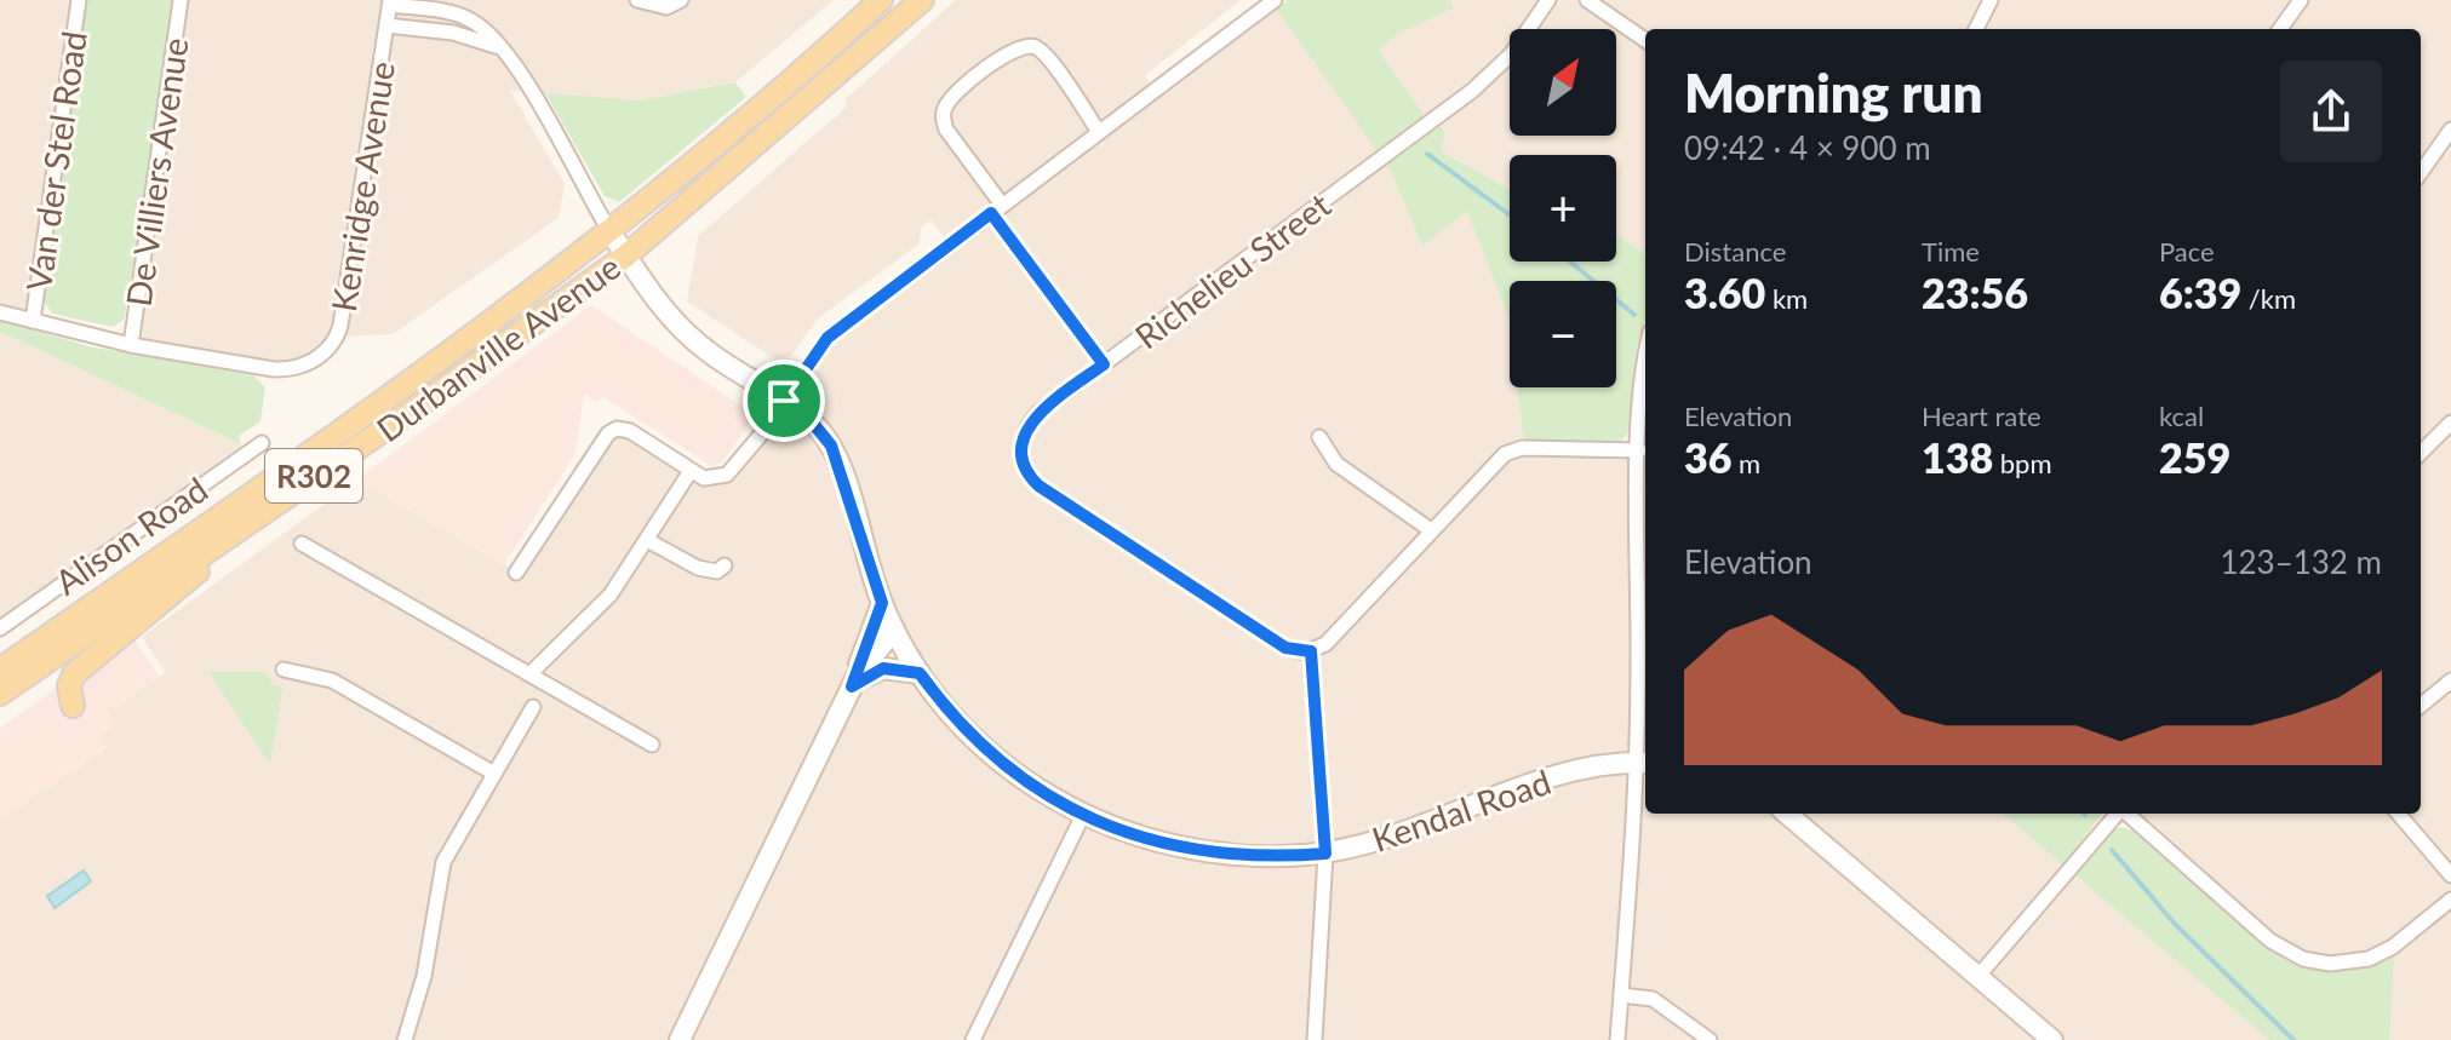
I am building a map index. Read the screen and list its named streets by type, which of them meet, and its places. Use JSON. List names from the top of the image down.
{
  "streets": {
    "main road": ["Durbanville Avenue", "R302"],
    "street": [
      "Van der Stel Road",
      "De Villiers Avenue",
      "Kenridge Avenue",
      "Richelieu Street",
      "Alison Road",
      "Kendal Road"
    ]
  },
  "crossings": [
    ["De Villiers Avenue", "Kenridge Avenue"],
    ["Kenridge Avenue", "Kendal Road"],
    ["Durbanville Avenue", "Kendal Road"]
  ],
  "north": "top right",
  "page": {
    "map_buttons": ["+", "−"],
    "heading": ["Morning run", "09:42 · 4 × 900 m"],
    "stats": [
      ["Distance", "3.60 km"],
      ["Time", "23:56"],
      ["Pace", "6:39 /km"],
      ["Elevation", "36 m"],
      ["Heart rate", "138 bpm"],
      ["kcal", "259"]
    ],
    "chart": ["Elevation", "123–132 m"]
  }
}
